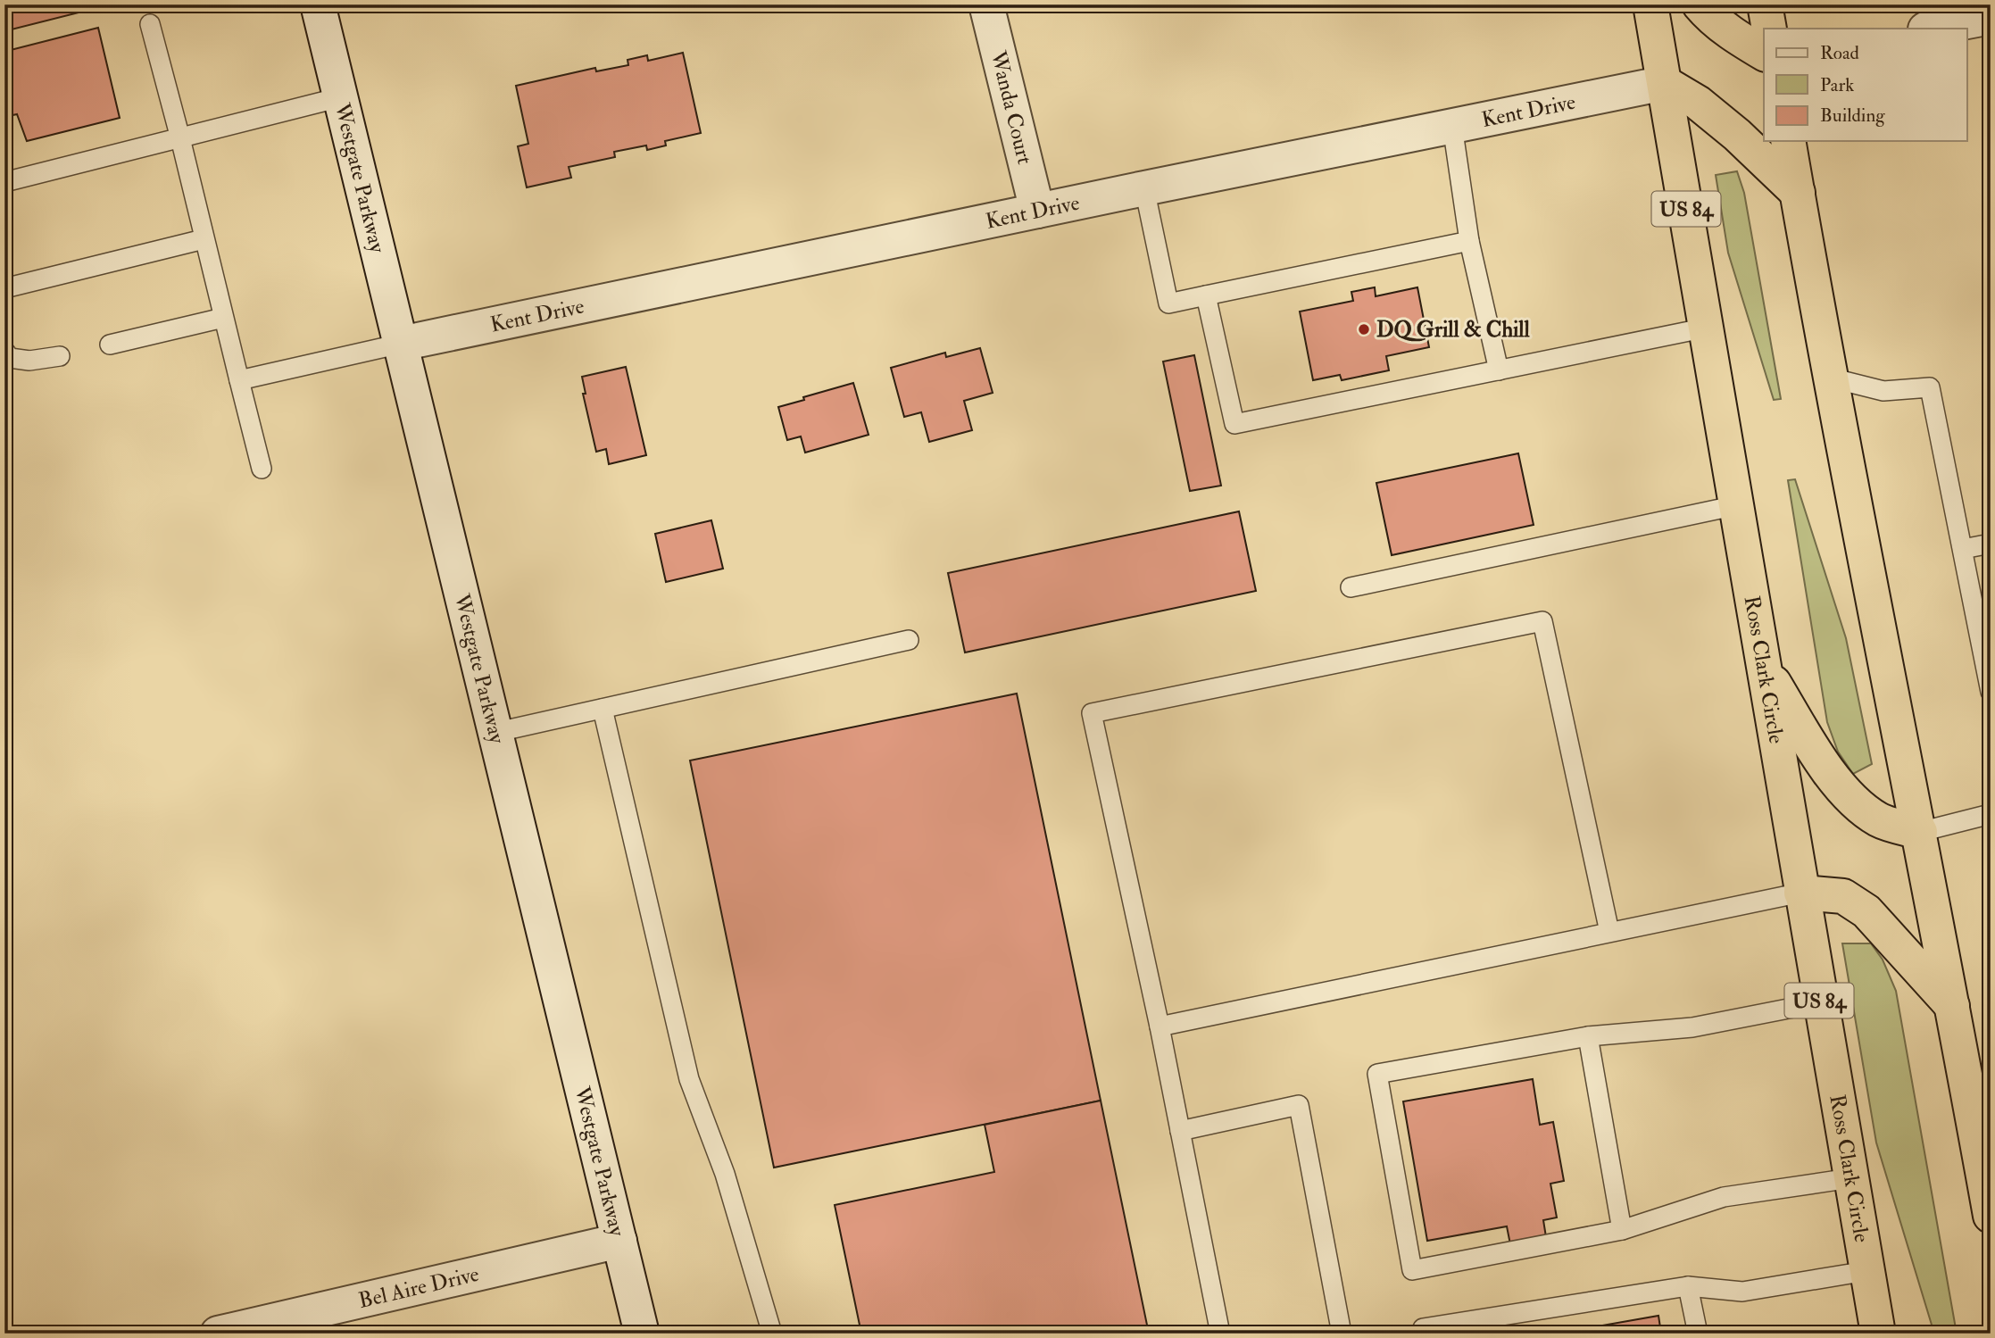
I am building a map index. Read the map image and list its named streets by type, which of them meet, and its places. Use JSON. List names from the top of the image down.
{
  "streets": {
    "highway": ["US 84", "Ross Clark Circle"],
    "street": [
      "Wanda Court",
      "Kent Drive",
      "Westgate Parkway",
      "Bel Aire Drive"
    ]
  },
  "crossings": [
    ["Wanda Court", "Kent Drive"],
    ["Kent Drive", "Westgate Parkway"],
    ["Kent Drive", "Ross Clark Circle"],
    ["Westgate Parkway", "Bel Aire Drive"]
  ],
  "places": ["DQ Grill & Chill"],
  "legend": ["Road", "Park", "Building"]
}
